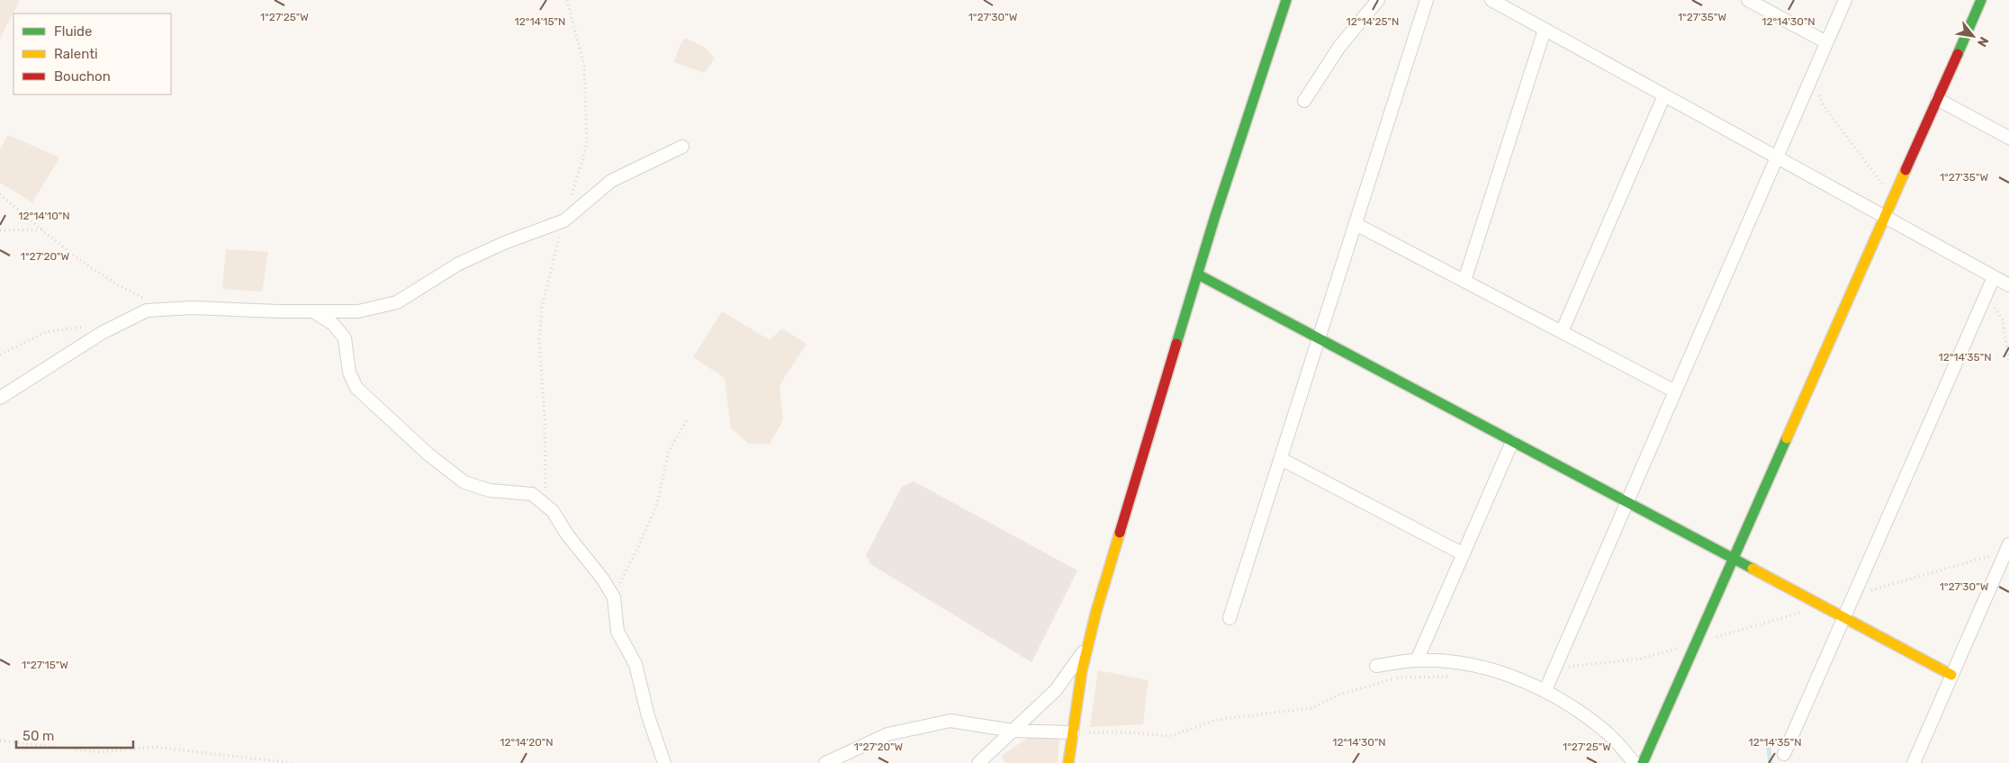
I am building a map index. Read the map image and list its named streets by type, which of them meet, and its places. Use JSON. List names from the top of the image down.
{
  "legend": ["Fluide", "Ralenti", "Bouchon"],
  "scale_bar": "50 m",
  "north": "bottom right",
  "coordinates": [
    "1°27'35\"W",
    "1°27'25\"W",
    "1°27'30\"W",
    "12°14'15\"N",
    "12°14'25\"N",
    "12°14'30\"N",
    "12°14'10\"N",
    "1°27'20\"W",
    "12°14'35\"N",
    "1°27'15\"W",
    "12°14'20\"N"
  ]
}
